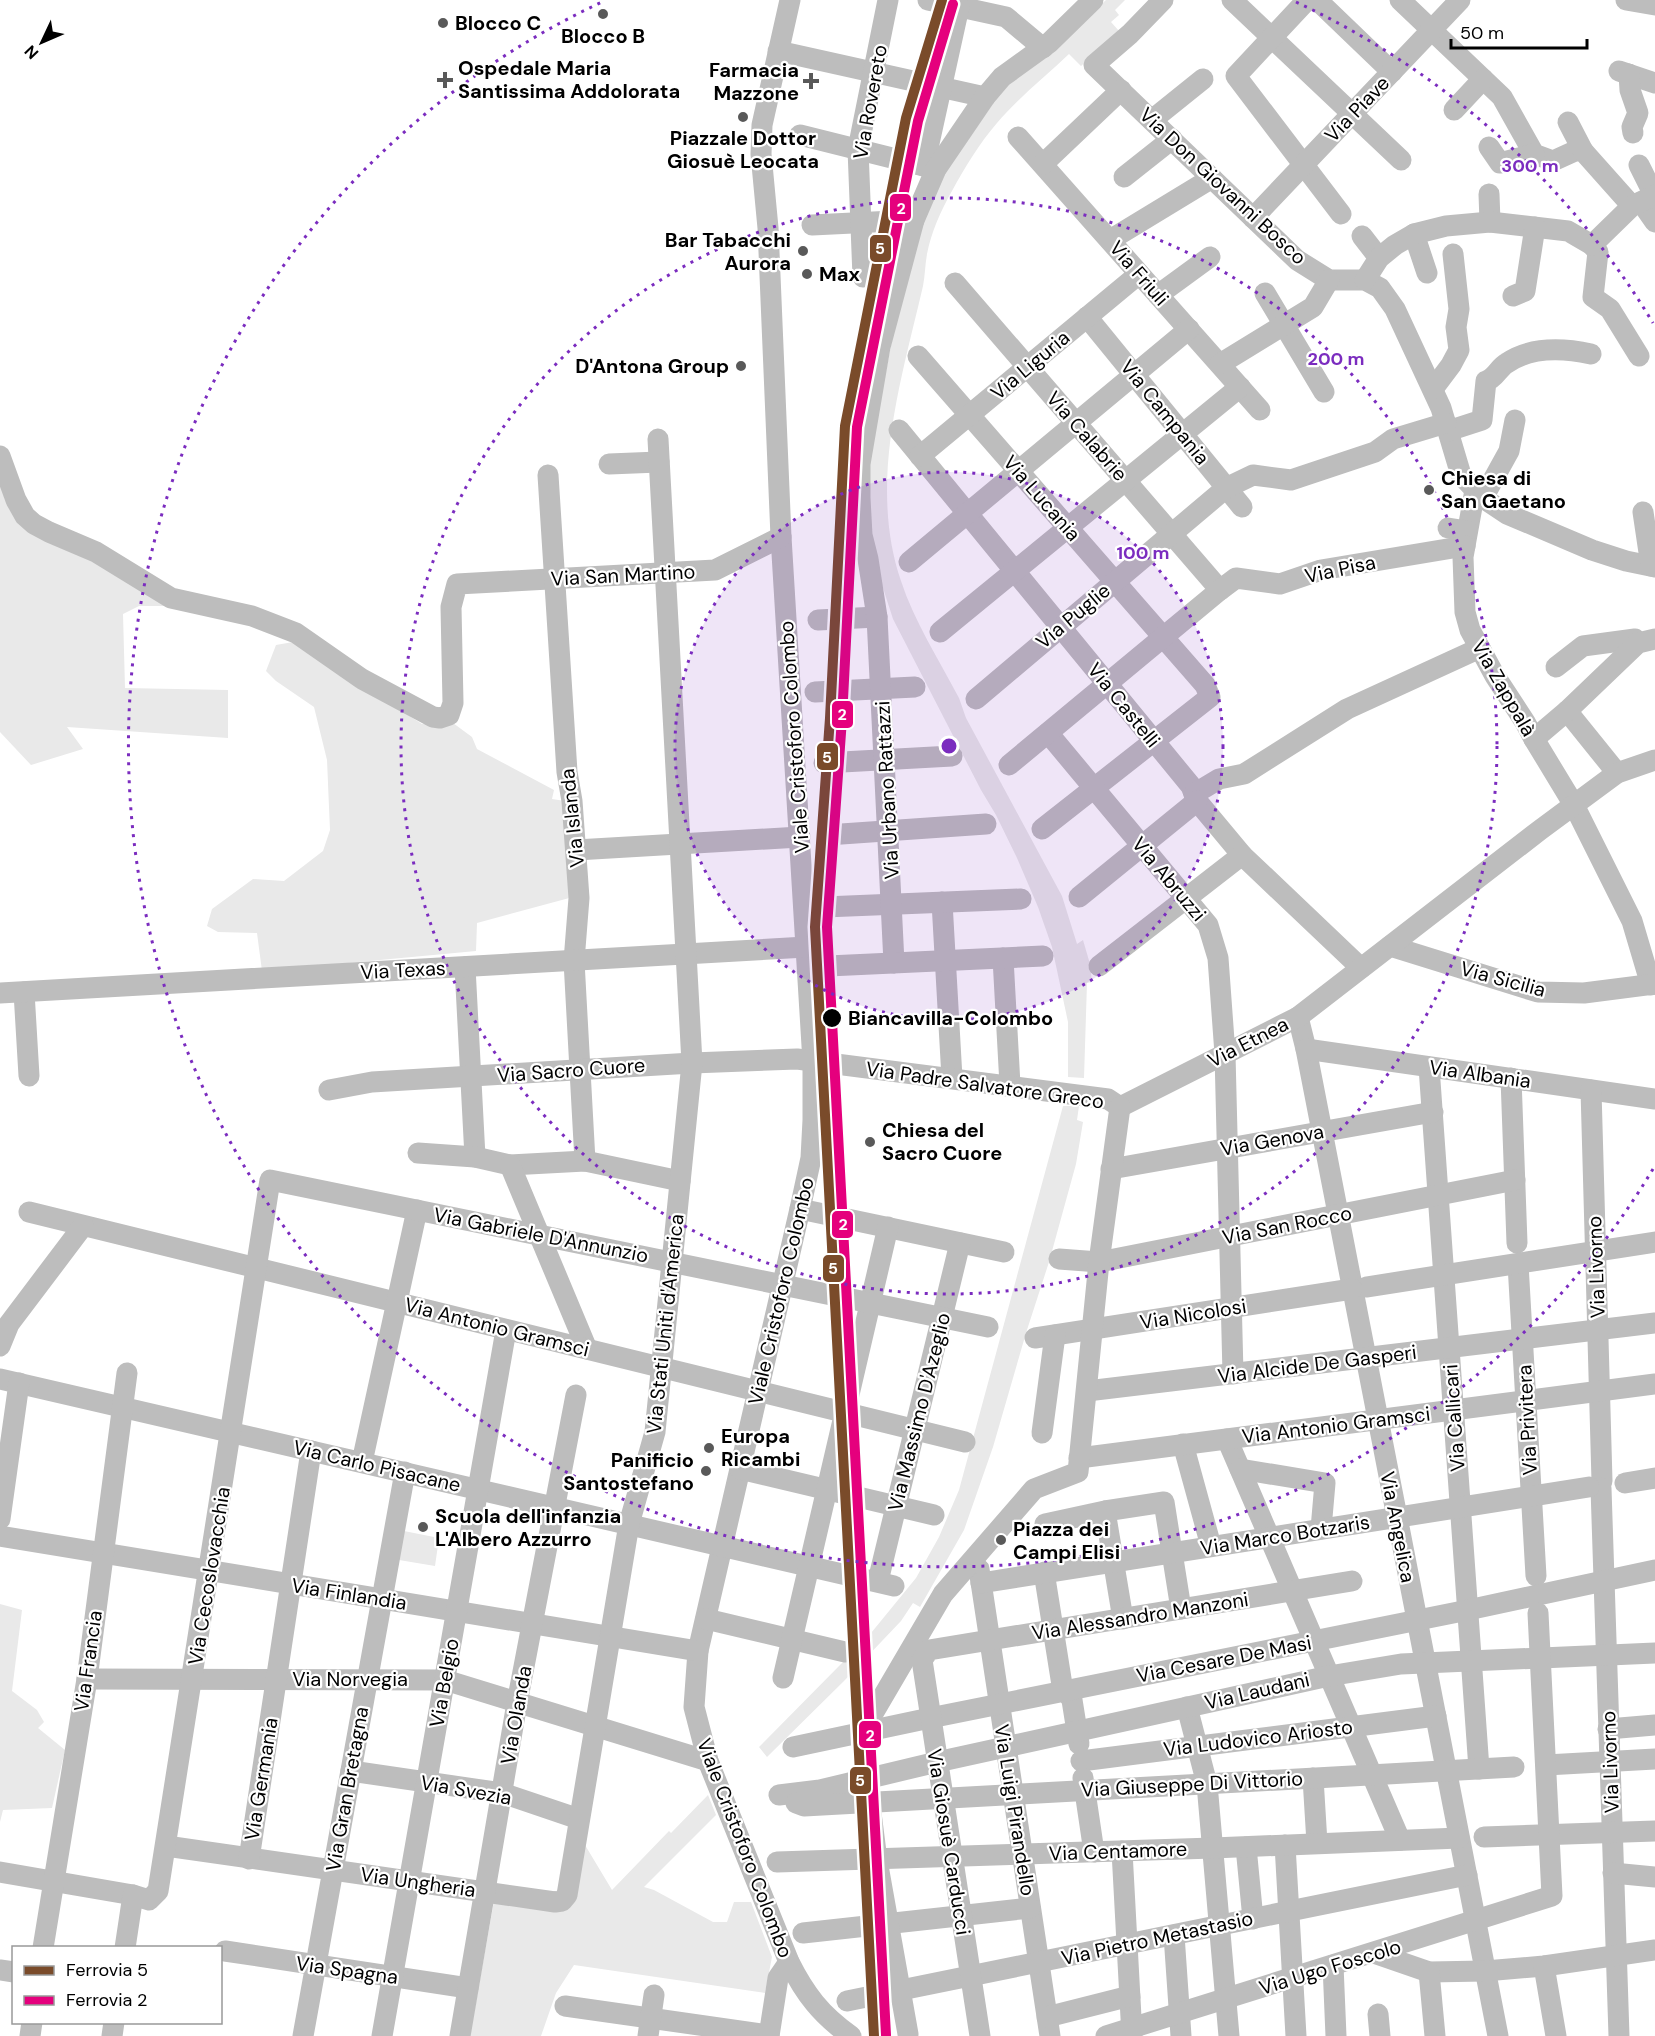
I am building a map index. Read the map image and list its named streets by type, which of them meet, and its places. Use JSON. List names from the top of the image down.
{
  "streets": {
    "street": [
      "Via Rovereto",
      "Via Piave",
      "Via Don Giovanni Bosco",
      "Via Friuli",
      "Via Liguria",
      "Via Campania",
      "Via Calabrie",
      "Via Lucania",
      "Via Pisa",
      "Via San Martino",
      "Via Puglie",
      "Via Zappalà",
      "Via Castelli",
      "Viale Cristoforo Colombo",
      "Via Urbano Rattazzi",
      "Via Islanda",
      "Via Abruzzi",
      "Via Texas",
      "Via Sicilia",
      "Via Etnea",
      "Via Sacro Cuore",
      "Via Albania",
      "Via Padre Salvatore Greco",
      "Via Genova",
      "Via San Rocco",
      "Via Gabriele D'Annunzio",
      "Via Livorno",
      "Via Nicolosi",
      "Via Stati Uniti d'America",
      "Via Antonio Gramsci",
      "Via Alcide De Gasperi",
      "Via Massimo D'Azeglio",
      "Via Callicari",
      "Via Privitera",
      "Via Carlo Pisacane",
      "Via Angelica",
      "Via Marco Botzaris",
      "Via Cecoslovacchia",
      "Via Finlandia",
      "Via Alessandro Manzoni",
      "Via Cesare De Masi",
      "Via Francia",
      "Via Norvegia",
      "Via Belgio",
      "Via Laudani",
      "Via Olanda",
      "Via Ludovico Ariosto",
      "Via Germania",
      "Via Giuseppe Di Vittorio",
      "Via Gran Bretagna",
      "Via Svezia",
      "Via Luigi Pirandello",
      "Via Giosuè Carducci",
      "Via Centamore",
      "Via Ungheria",
      "Via Pietro Metastasio",
      "Via Ugo Foscolo",
      "Via Spagna"
    ]
  },
  "crossings": [
    ["Via Piave", "Via Don Giovanni Bosco"],
    ["Via Friuli", "Via Liguria"],
    ["Via Liguria", "Via Campania"],
    ["Via Liguria", "Via Calabrie"],
    ["Via Liguria", "Via Lucania"],
    ["Via Liguria", "Via Castelli"],
    ["Via Campania", "Via Puglie"],
    ["Via Calabrie", "Via Pisa"],
    ["Via Calabrie", "Via Puglie"],
    ["Via Lucania", "Via Pisa"],
    ["Via Lucania", "Via Puglie"],
    ["Via Lucania", "Via Castelli"],
    ["Via Pisa", "Via Zappalà"],
    ["Via Pisa", "Via Castelli"],
    ["Via Pisa", "Via Abruzzi"],
    ["Via San Martino", "Viale Cristoforo Colombo"],
    ["Via San Martino", "Via Islanda"],
    ["Via San Martino", "Via Stati Uniti d'America"],
    ["Via Puglie", "Via Castelli"],
    ["Via Zappalà", "Via Sicilia"],
    ["Via Zappalà", "Via Etnea"],
    ["Via Castelli", "Via Etnea"],
    ["Viale Cristoforo Colombo", "Via Texas"],
    ["Viale Cristoforo Colombo", "Via Sacro Cuore"],
    ["Viale Cristoforo Colombo", "Via Padre Salvatore Greco"],
    ["Viale Cristoforo Colombo", "Via Gabriele D'Annunzio"],
    ["Viale Cristoforo Colombo", "Via Antonio Gramsci"],
    ["Viale Cristoforo Colombo", "Via Carlo Pisacane"],
    ["Viale Cristoforo Colombo", "Via Finlandia"],
    ["Viale Cristoforo Colombo", "Via Norvegia"],
    ["Via Islanda", "Via Texas"],
    ["Via Islanda", "Via Sacro Cuore"],
    ["Via Abruzzi", "Via Etnea"],
    ["Via Abruzzi", "Via Genova"],
    ["Via Abruzzi", "Via San Rocco"],
    ["Via Abruzzi", "Via Nicolosi"],
    ["Via Abruzzi", "Via Alcide De Gasperi"],
    ["Via Texas", "Via Stati Uniti d'America"],
    ["Via Sicilia", "Via Etnea"],
    ["Via Etnea", "Via Padre Salvatore Greco"],
    ["Via Etnea", "Via Angelica"],
    ["Via Sacro Cuore", "Via Padre Salvatore Greco"],
    ["Via Sacro Cuore", "Via Stati Uniti d'America"],
    ["Via Albania", "Via Livorno"],
    ["Via Albania", "Via Callicari"],
    ["Via Albania", "Via Privitera"],
    ["Via Albania", "Via Angelica"],
    ["Via Genova", "Via Callicari"],
    ["Via Genova", "Via Angelica"],
    ["Via San Rocco", "Via Callicari"],
    ["Via San Rocco", "Via Privitera"],
    ["Via San Rocco", "Via Angelica"],
    ["Via Gabriele D'Annunzio", "Via Stati Uniti d'America"],
    ["Via Gabriele D'Annunzio", "Via Massimo D'Azeglio"],
    ["Via Gabriele D'Annunzio", "Via Cecoslovacchia"],
    ["Via Livorno", "Via Nicolosi"],
    ["Via Livorno", "Via Antonio Gramsci"],
    ["Via Livorno", "Via Alcide De Gasperi"],
    ["Via Livorno", "Via Marco Botzaris"],
    ["Via Livorno", "Via Cesare De Masi"],
    ["Via Livorno", "Via Laudani"],
    ["Via Nicolosi", "Via Callicari"],
    ["Via Nicolosi", "Via Privitera"],
    ["Via Nicolosi", "Via Angelica"],
    ["Via Stati Uniti d'America", "Via Antonio Gramsci"],
    ["Via Stati Uniti d'America", "Via Carlo Pisacane"],
    ["Via Stati Uniti d'America", "Via Finlandia"],
    ["Via Stati Uniti d'America", "Via Norvegia"],
    ["Via Stati Uniti d'America", "Via Svezia"],
    ["Via Stati Uniti d'America", "Via Ungheria"],
    ["Via Antonio Gramsci", "Via Massimo D'Azeglio"],
    ["Via Antonio Gramsci", "Via Callicari"],
    ["Via Antonio Gramsci", "Via Privitera"],
    ["Via Antonio Gramsci", "Via Angelica"],
    ["Via Antonio Gramsci", "Via Cecoslovacchia"],
    ["Via Antonio Gramsci", "Via Belgio"],
    ["Via Alcide De Gasperi", "Via Callicari"],
    ["Via Alcide De Gasperi", "Via Privitera"],
    ["Via Alcide De Gasperi", "Via Angelica"],
    ["Via Massimo D'Azeglio", "Via Carlo Pisacane"],
    ["Via Callicari", "Via Marco Botzaris"],
    ["Via Callicari", "Via Cesare De Masi"],
    ["Via Callicari", "Via Laudani"],
    ["Via Callicari", "Via Giuseppe Di Vittorio"],
    ["Via Privitera", "Via Marco Botzaris"],
    ["Via Carlo Pisacane", "Via Cecoslovacchia"],
    ["Via Carlo Pisacane", "Via Francia"],
    ["Via Carlo Pisacane", "Via Belgio"],
    ["Via Carlo Pisacane", "Via Olanda"],
    ["Via Carlo Pisacane", "Via Germania"],
    ["Via Carlo Pisacane", "Via Gran Bretagna"],
    ["Via Angelica", "Via Marco Botzaris"],
    ["Via Angelica", "Via Cesare De Masi"],
    ["Via Angelica", "Via Laudani"],
    ["Via Angelica", "Via Ludovico Ariosto"],
    ["Via Angelica", "Via Giuseppe Di Vittorio"],
    ["Via Angelica", "Via Centamore"],
    ["Via Angelica", "Via Pietro Metastasio"],
    ["Via Angelica", "Via Ugo Foscolo"],
    ["Via Marco Botzaris", "Via Luigi Pirandello"],
    ["Via Cecoslovacchia", "Via Finlandia"],
    ["Via Cecoslovacchia", "Via Norvegia"],
    ["Via Cecoslovacchia", "Via Ungheria"],
    ["Via Finlandia", "Via Francia"],
    ["Via Finlandia", "Via Belgio"],
    ["Via Finlandia", "Via Olanda"],
    ["Via Finlandia", "Via Germania"],
    ["Via Finlandia", "Via Gran Bretagna"],
    ["Via Alessandro Manzoni", "Via Luigi Pirandello"],
    ["Via Alessandro Manzoni", "Via Giosuè Carducci"],
    ["Via Cesare De Masi", "Via Luigi Pirandello"],
    ["Via Cesare De Masi", "Via Giosuè Carducci"],
    ["Via Francia", "Via Norvegia"],
    ["Via Norvegia", "Via Belgio"],
    ["Via Norvegia", "Via Olanda"],
    ["Via Norvegia", "Via Germania"],
    ["Via Norvegia", "Via Gran Bretagna"],
    ["Via Belgio", "Via Svezia"],
    ["Via Belgio", "Via Ungheria"],
    ["Via Belgio", "Via Spagna"],
    ["Via Laudani", "Via Giuseppe Di Vittorio"],
    ["Via Laudani", "Via Luigi Pirandello"],
    ["Via Laudani", "Via Giosuè Carducci"],
    ["Via Olanda", "Via Svezia"],
    ["Via Olanda", "Via Ungheria"],
    ["Via Olanda", "Via Spagna"],
    ["Via Germania", "Via Ungheria"],
    ["Via Giuseppe Di Vittorio", "Via Luigi Pirandello"],
    ["Via Giuseppe Di Vittorio", "Via Giosuè Carducci"],
    ["Via Gran Bretagna", "Via Svezia"],
    ["Via Gran Bretagna", "Via Ungheria"],
    ["Via Gran Bretagna", "Via Spagna"],
    ["Via Luigi Pirandello", "Via Centamore"],
    ["Via Luigi Pirandello", "Via Pietro Metastasio"],
    ["Via Giosuè Carducci", "Via Centamore"],
    ["Via Giosuè Carducci", "Via Pietro Metastasio"]
  ],
  "places": {
    "other": [
      "Blocco B",
      "Blocco C",
      "Piazzale Dottor Giosuè Leocata",
      "Bar Tabacchi Aurora",
      "Max",
      "D'Antona Group",
      "Chiesa di San Gaetano",
      "Biancavilla-Colombo",
      "Chiesa del Sacro Cuore",
      "Europa Ricambi",
      "Panificio Santostefano",
      "Scuola dell'infanzia L'Albero Azzurro",
      "Piazza dei Campi Elisi"
    ],
    "health": ["Ospedale Maria Santissima Addolorata", "Farmacia Mazzone"]
  },
  "lines": ["rail line 5", "rail line 2"],
  "legend": ["Ferrovia 5", "Ferrovia 2"],
  "scale_bar": "50 m",
  "north": "bottom left",
  "rings": ["300 m", "200 m", "100 m"]
}
